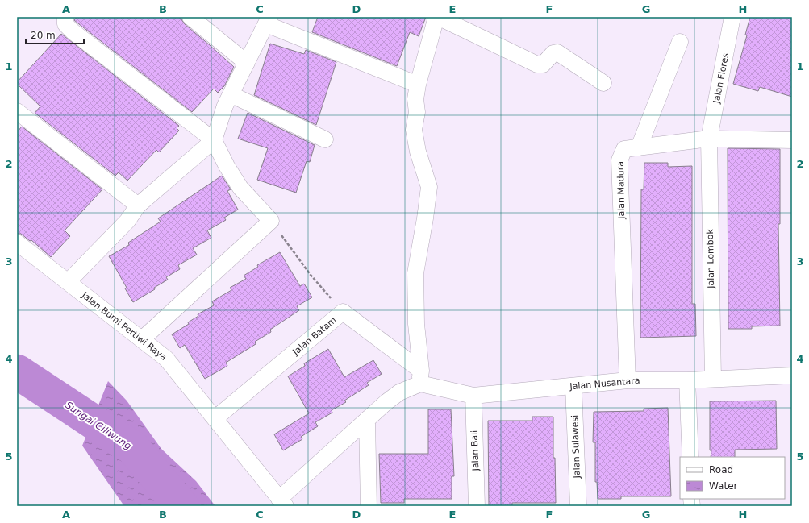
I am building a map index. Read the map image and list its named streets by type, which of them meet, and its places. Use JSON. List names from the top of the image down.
{
  "streets": {
    "street": [
      "Jalan Flores",
      "Jalan Madura",
      "Jalan Lombok",
      "Jalan Bumi Pertiwi Raya",
      "Jalan Batam",
      "Jalan Nusantara",
      "Jalan Sulawesi",
      "Jalan Bali"
    ]
  },
  "crossings": [
    ["Jalan Flores", "Jalan Madura"],
    ["Jalan Flores", "Jalan Lombok"],
    ["Jalan Madura", "Jalan Lombok"],
    ["Jalan Madura", "Jalan Nusantara"],
    ["Jalan Lombok", "Jalan Nusantara"],
    ["Jalan Bumi Pertiwi Raya", "Jalan Batam"],
    ["Jalan Bumi Pertiwi Raya", "Jalan Nusantara"],
    ["Jalan Batam", "Jalan Nusantara"],
    ["Jalan Nusantara", "Jalan Sulawesi"],
    ["Jalan Nusantara", "Jalan Bali"]
  ],
  "water": ["Sungai Ciliwung"],
  "legend": ["Road", "Water"],
  "scale_bar": "20 m",
  "grid": {
    "columns": [
      "A",
      "B",
      "C",
      "D",
      "E",
      "F",
      "G",
      "H"
    ],
    "rows": [
      "1",
      "2",
      "3",
      "4",
      "5"
    ]
  }
}
